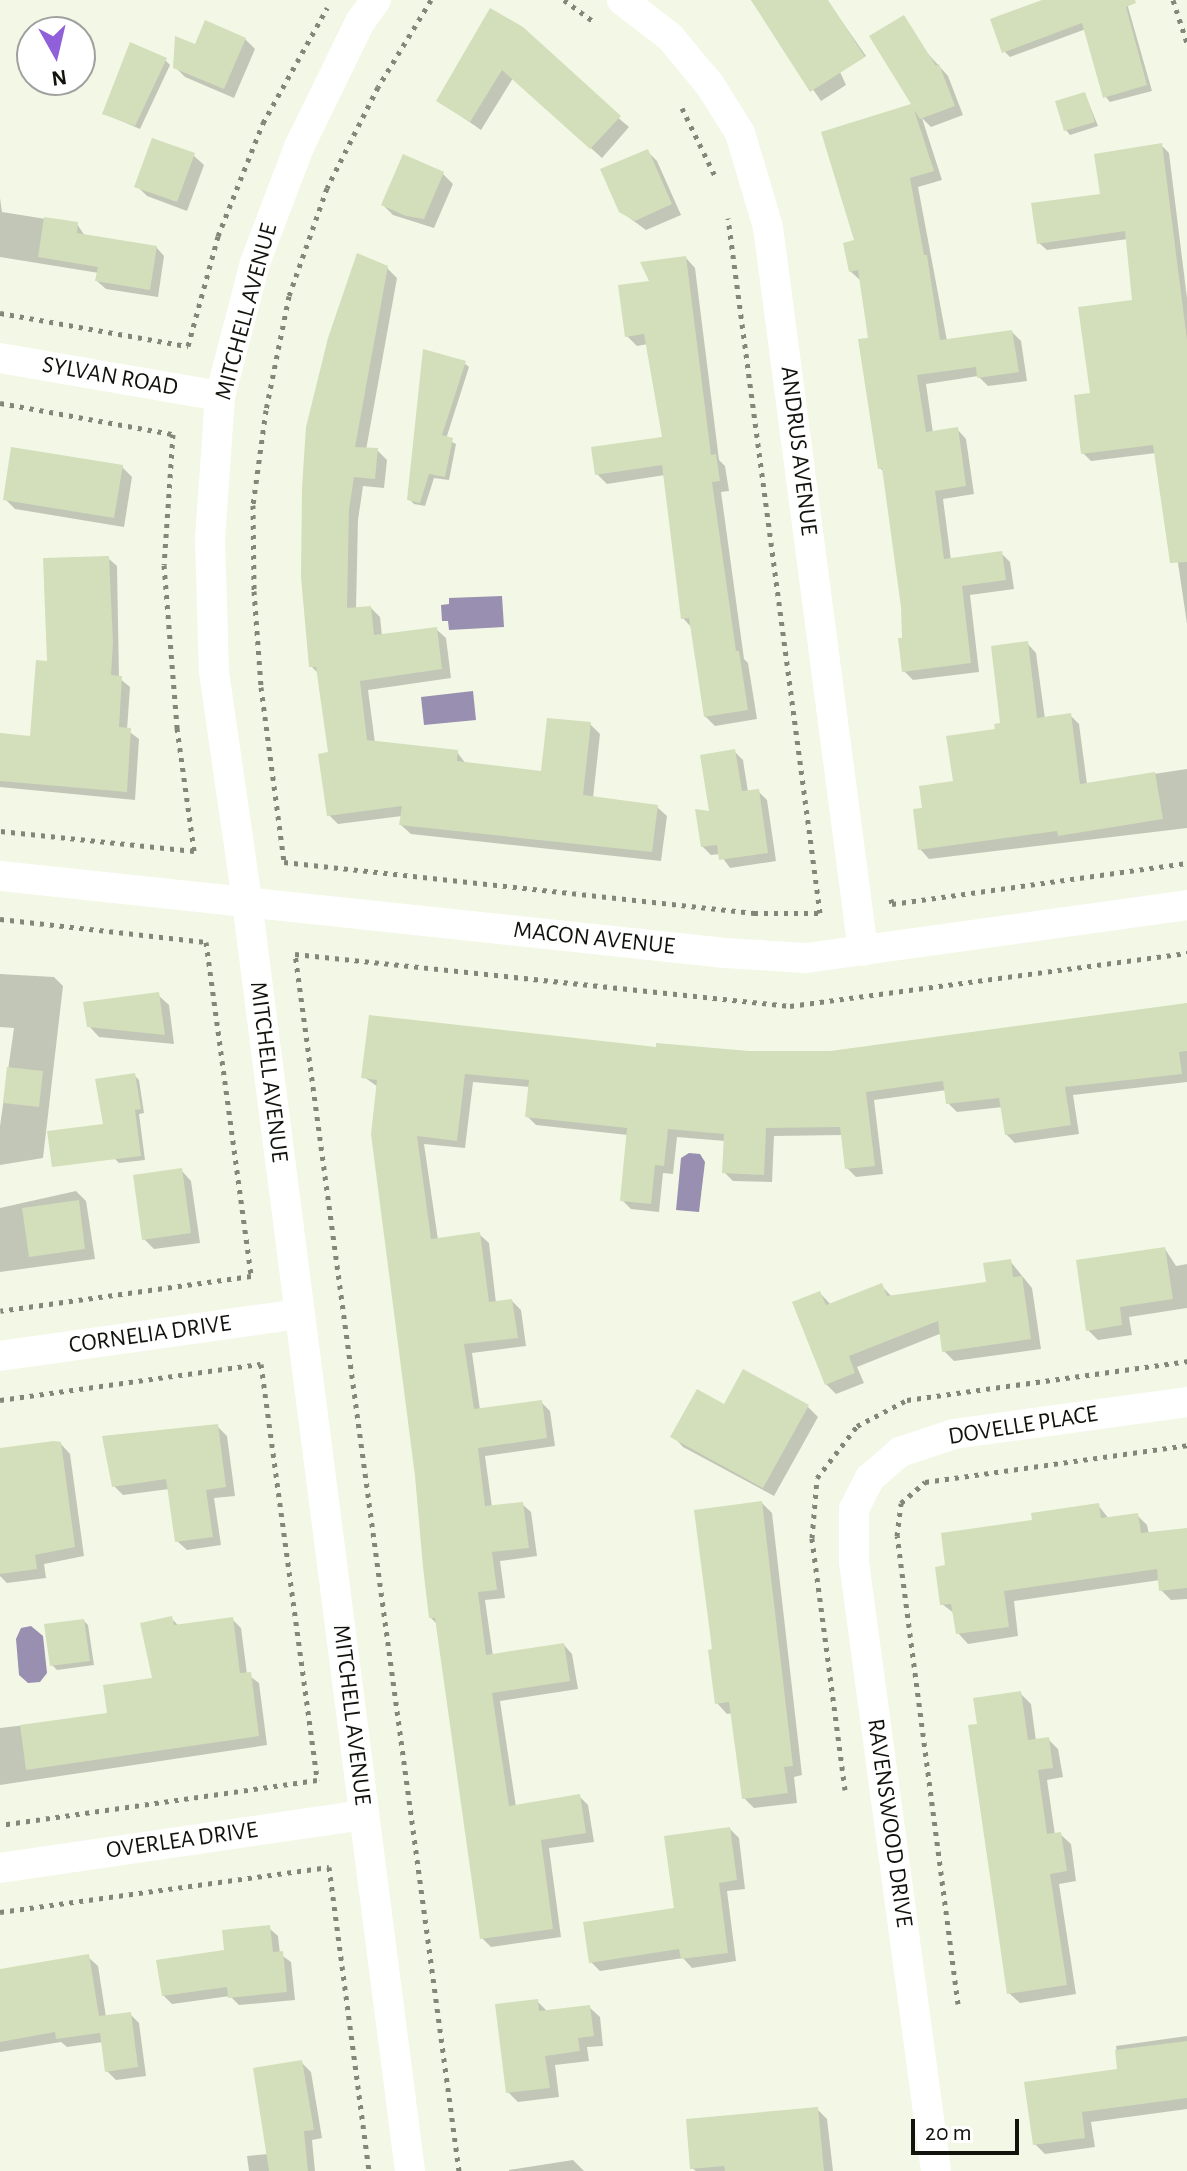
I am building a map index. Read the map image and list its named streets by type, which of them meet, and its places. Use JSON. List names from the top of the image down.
{
  "streets": {
    "street": [
      "MITCHELL AVENUE",
      "SYLVAN ROAD",
      "ANDRUS AVENUE",
      "MACON AVENUE",
      "CORNELIA DRIVE",
      "DOVELLE PLACE",
      "RAVENSWOOD DRIVE",
      "OVERLEA DRIVE"
    ]
  },
  "crossings": [
    ["MITCHELL AVENUE", "SYLVAN ROAD"],
    ["MITCHELL AVENUE", "MACON AVENUE"],
    ["MITCHELL AVENUE", "CORNELIA DRIVE"],
    ["MITCHELL AVENUE", "OVERLEA DRIVE"],
    ["ANDRUS AVENUE", "MACON AVENUE"],
    ["DOVELLE PLACE", "RAVENSWOOD DRIVE"]
  ],
  "scale_bar": "20 m",
  "north": "bottom"
}
